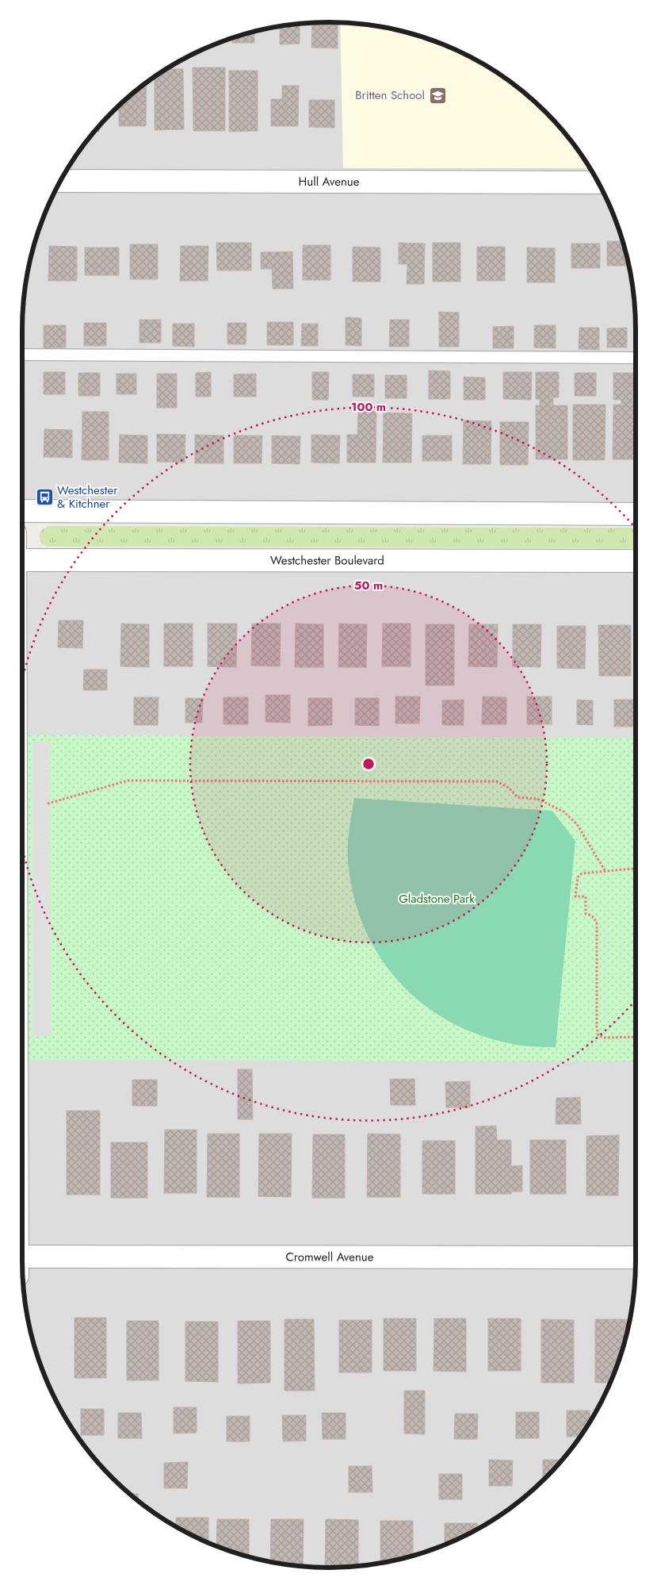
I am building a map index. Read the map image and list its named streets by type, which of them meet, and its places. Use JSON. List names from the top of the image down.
{
  "streets": {
    "street": ["Hull Avenue", "Westchester Boulevard", "Cromwell Avenue"]
  },
  "parks": ["Gladstone Park"],
  "places": {
    "school or university": ["Britten School"],
    "bus stop": ["Westchester & Kitchner"]
  },
  "rings": ["100 m", "50 m"]
}
